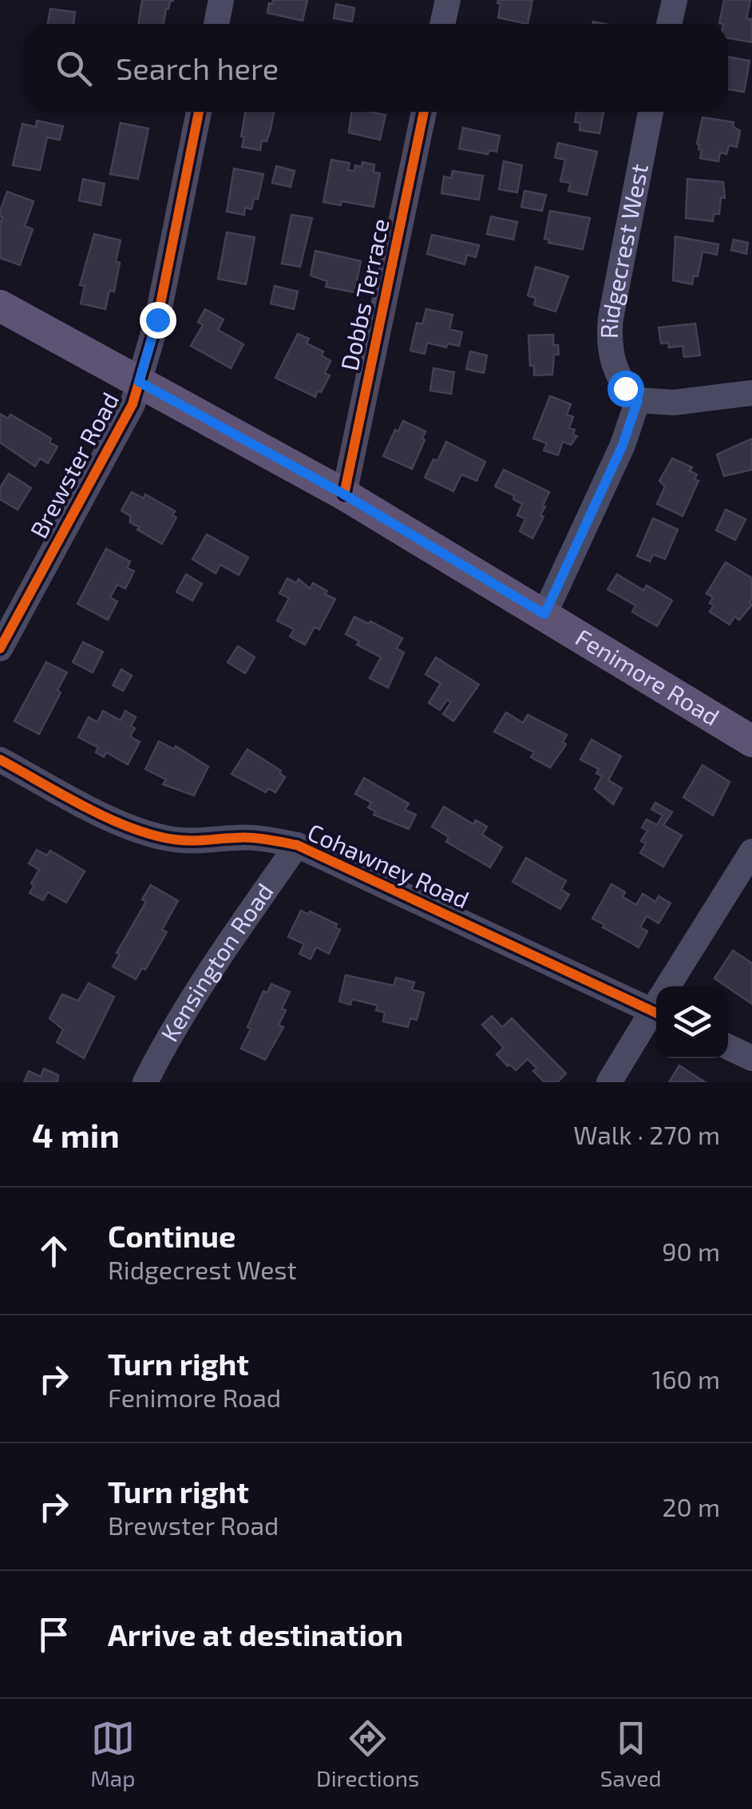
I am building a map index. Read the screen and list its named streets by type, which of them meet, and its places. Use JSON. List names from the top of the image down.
{
  "streets": {
    "main road": ["Fenimore Road"],
    "street": [
      "Ridgecrest West",
      "Dobbs Terrace",
      "Brewster Road",
      "Cohawney Road",
      "Kensington Road"
    ]
  },
  "crossings": [
    ["Dobbs Terrace", "Fenimore Road"],
    ["Brewster Road", "Fenimore Road"],
    ["Cohawney Road", "Kensington Road"]
  ],
  "page": {
    "search": "Search here",
    "heading": ["4 min", "Walk · 270 m"],
    "list": [
      ["Continue", "Ridgecrest West", "90 m"],
      ["Turn right", "Fenimore Road", "160 m"],
      ["Turn right", "Brewster Road", "20 m"],
      "Arrive at destination"
    ],
    "nav": ["Map", "Directions", "Saved"]
  }
}
